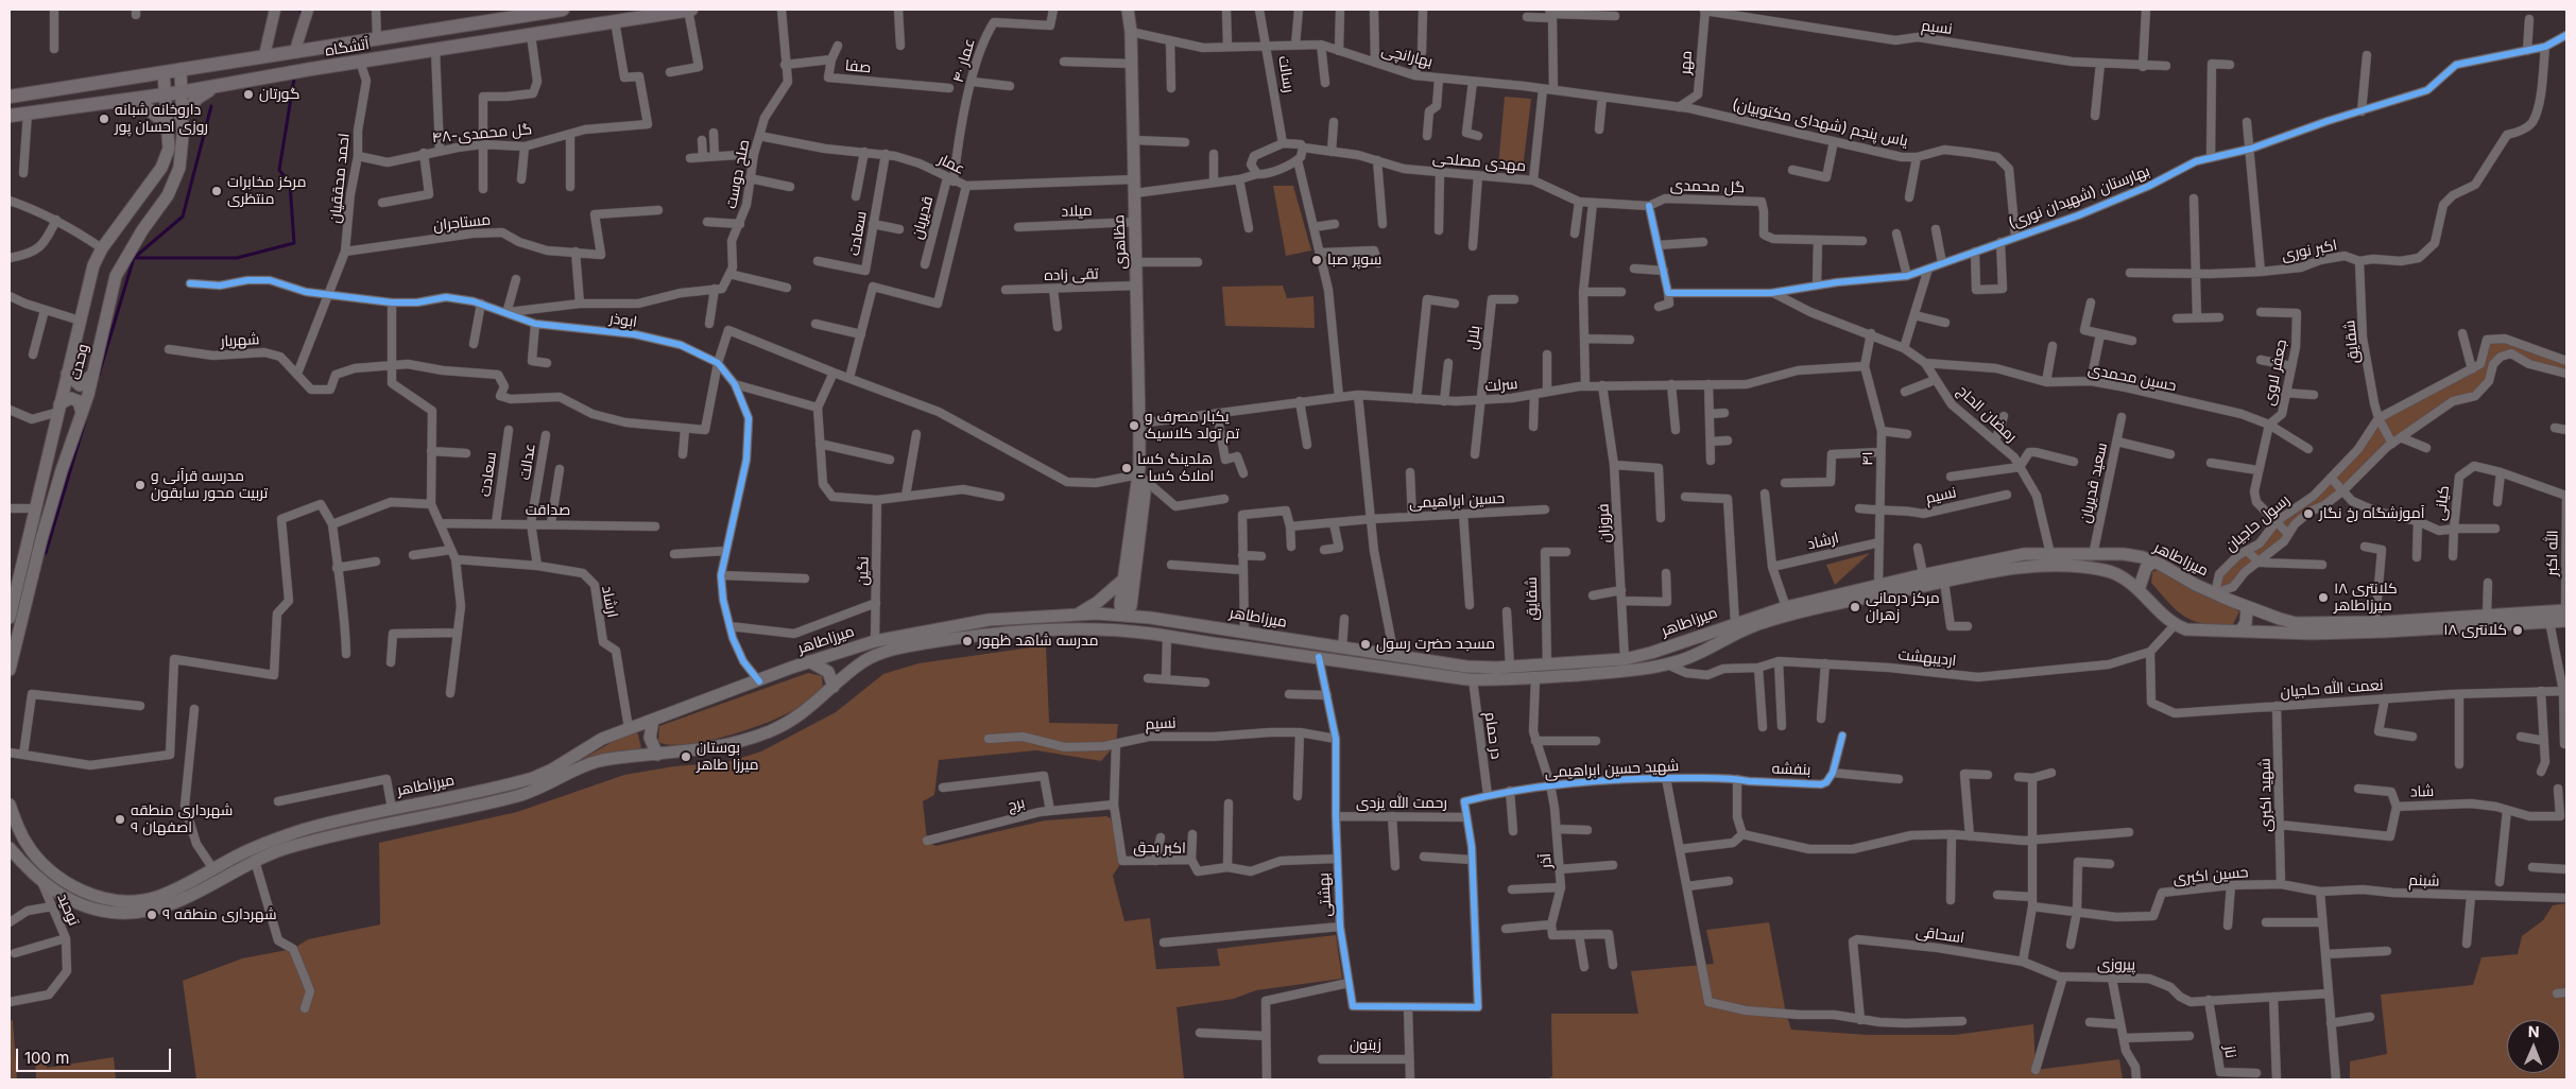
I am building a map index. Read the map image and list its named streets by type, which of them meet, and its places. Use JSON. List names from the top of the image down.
{
  "streets": {
    "main road": [
      "آتشگاه",
      "مظاهری",
      "وحدت",
      "میرزاطاهر"
    ],
    "street": [
      "نسیم",
      "بهارانچی",
      "۴۰ عمار",
      "مهر",
      "صفا",
      "رسالت",
      "یاس پنجم (شهدای مکتوبیان)",
      "۴۸-گل محمدی",
      "مهدی مصلحی",
      "عمار",
      "صلح دوست",
      "احمد محققیان",
      "گل محمدی",
      "بهارستان (شهیدان نوری)",
      "میلاد",
      "قدیریان",
      "مستاجران",
      "سعادت",
      "اکبر نوری",
      "تقی زاده",
      "ابوذر",
      "بلال",
      "شهریار",
      "شقایق",
      "جعفر لاوی",
      "حسین محمدی",
      "سرلت",
      "رمضان الحاج",
      "۴۱",
      "عدالت",
      "سعید قدیریان",
      "حسین ابراهیمی",
      "کیانی",
      "صداقت",
      "فروزان",
      "رسول حاجیان",
      "ارشاد",
      "الله اکبر",
      "نگین",
      "اردیبهشت",
      "نعمت الله حاجیان",
      "در حمام",
      "شهید حسین ابراهیمی",
      "بنفشه",
      "شاد",
      "شهید اکبری",
      "رحمت الله یزدی",
      "برج",
      "اکبر بحق",
      "آذر",
      "حسین اکبری",
      "شبنم",
      "بهشتی",
      "توحید",
      "اسحاقی",
      "پیروزی",
      "زيتون",
      "ناز"
    ]
  },
  "crossings": [
    ["نسیم", "مهر"],
    ["نسیم", "۴۱"],
    ["نسیم", "اکبر بحق"],
    ["نسیم", "بهشتی"],
    ["آتشگاه", "۴۸-گل محمدی"],
    ["آتشگاه", "احمد محققیان"],
    ["آتشگاه", "وحدت"],
    ["بهارانچی", "مهر"],
    ["بهارانچی", "رسالت"],
    ["بهارانچی", "یاس پنجم (شهدای مکتوبیان)"],
    ["بهارانچی", "مظاهری"],
    ["۴۰ عمار", "عمار"],
    ["۴۰ عمار", "قدیریان"],
    ["مهر", "یاس پنجم (شهدای مکتوبیان)"],
    ["صفا", "صلح دوست"],
    ["رسالت", "مهدی مصلحی"],
    ["یاس پنجم (شهدای مکتوبیان)", "بهارستان (شهیدان نوری)"],
    ["۴۸-گل محمدی", "احمد محققیان"],
    ["مهدی مصلحی", "گل محمدی"],
    ["عمار", "صلح دوست"],
    ["عمار", "قدیریان"],
    ["عمار", "سعادت"],
    ["عمار", "مظاهری"],
    ["احمد محققیان", "مستاجران"],
    ["احمد محققیان", "ابوذر"],
    ["احمد محققیان", "شهریار"],
    ["بهارستان (شهیدان نوری)", "اکبر نوری"],
    ["بهارستان (شهیدان نوری)", "رمضان الحاج"],
    ["میلاد", "مظاهری"],
    ["سعادت", "صداقت"],
    ["مظاهری", "تقی زاده"],
    ["مظاهری", "سرلت"],
    ["مظاهری", "میرزاطاهر"],
    ["اکبر نوری", "شقایق"],
    ["ابوذر", "میرزاطاهر"],
    ["بلال", "سرلت"],
    ["شقایق", "رسول حاجیان"],
    ["شقایق", "میرزاطاهر"],
    ["جعفر لاوی", "حسین محمدی"],
    ["جعفر لاوی", "رسول حاجیان"],
    ["حسین محمدی", "رمضان الحاج"],
    ["سرلت", "۴۱"],
    ["سرلت", "فروزان"],
    ["رمضان الحاج", "۴۱"],
    ["رمضان الحاج", "میرزاطاهر"],
    ["۴۱", "ارشاد"],
    ["۴۱", "میرزاطاهر"],
    ["عدالت", "صداقت"],
    ["عدالت", "ارشاد"],
    ["سعید قدیریان", "میرزاطاهر"],
    ["کیانی", "رسول حاجیان"],
    ["کیانی", "الله اکبر"],
    ["فروزان", "میرزاطاهر"],
    ["رسول حاجیان", "میرزاطاهر"],
    ["ارشاد", "میرزاطاهر"],
    ["الله اکبر", "میرزاطاهر"],
    ["میرزاطاهر", "نگین"],
    ["میرزاطاهر", "اردیبهشت"],
    ["میرزاطاهر", "در حمام"],
    ["میرزاطاهر", "آذر"],
    ["میرزاطاهر", "بهشتی"],
    ["میرزاطاهر", "توحید"],
    ["اردیبهشت", "نعمت الله حاجیان"],
    ["نعمت الله حاجیان", "شهید اکبری"],
    ["در حمام", "شهید حسین ابراهیمی"],
    ["شهید حسین ابراهیمی", "بنفشه"],
    ["شهید حسین ابراهیمی", "رحمت الله یزدی"],
    ["شهید حسین ابراهیمی", "آذر"],
    ["شاد", "شهید اکبری"],
    ["شهید اکبری", "حسین اکبری"],
    ["شهید اکبری", "شبنم"],
    ["رحمت الله یزدی", "بهشتی"],
    ["برج", "اکبر بحق"],
    ["اکبر بحق", "بهشتی"],
    ["حسین اکبری", "شبنم"],
    ["اسحاقی", "پیروزی"],
    ["پیروزی", "ناز"]
  ],
  "places": [
    "گورتان",
    "داروخانه شبانه روزی احسان پور",
    "مرکز مخابرات منتظری",
    "سوپر صبا",
    "یکبار مصرف و تم تولد کلاسیک",
    "هلدینگ کسا - املاک کسا",
    "مدرسه قرآنی و تربیت محور سابقون",
    "آموزشگاه رخ نگار",
    "کلانتری ۱۸ میرزاطاهر",
    "مرکز درمانی زهران",
    "کلانتری ۱۸",
    "مدرسه شاهد ظهور",
    "مسجد حضرت رسول",
    "بوستان میرزا طاهر",
    "شهرداری منطقه ۹ اصفهان",
    "شهرداری منطقه ۹"
  ],
  "scale_bar": "100 m",
  "north": "top"
}
